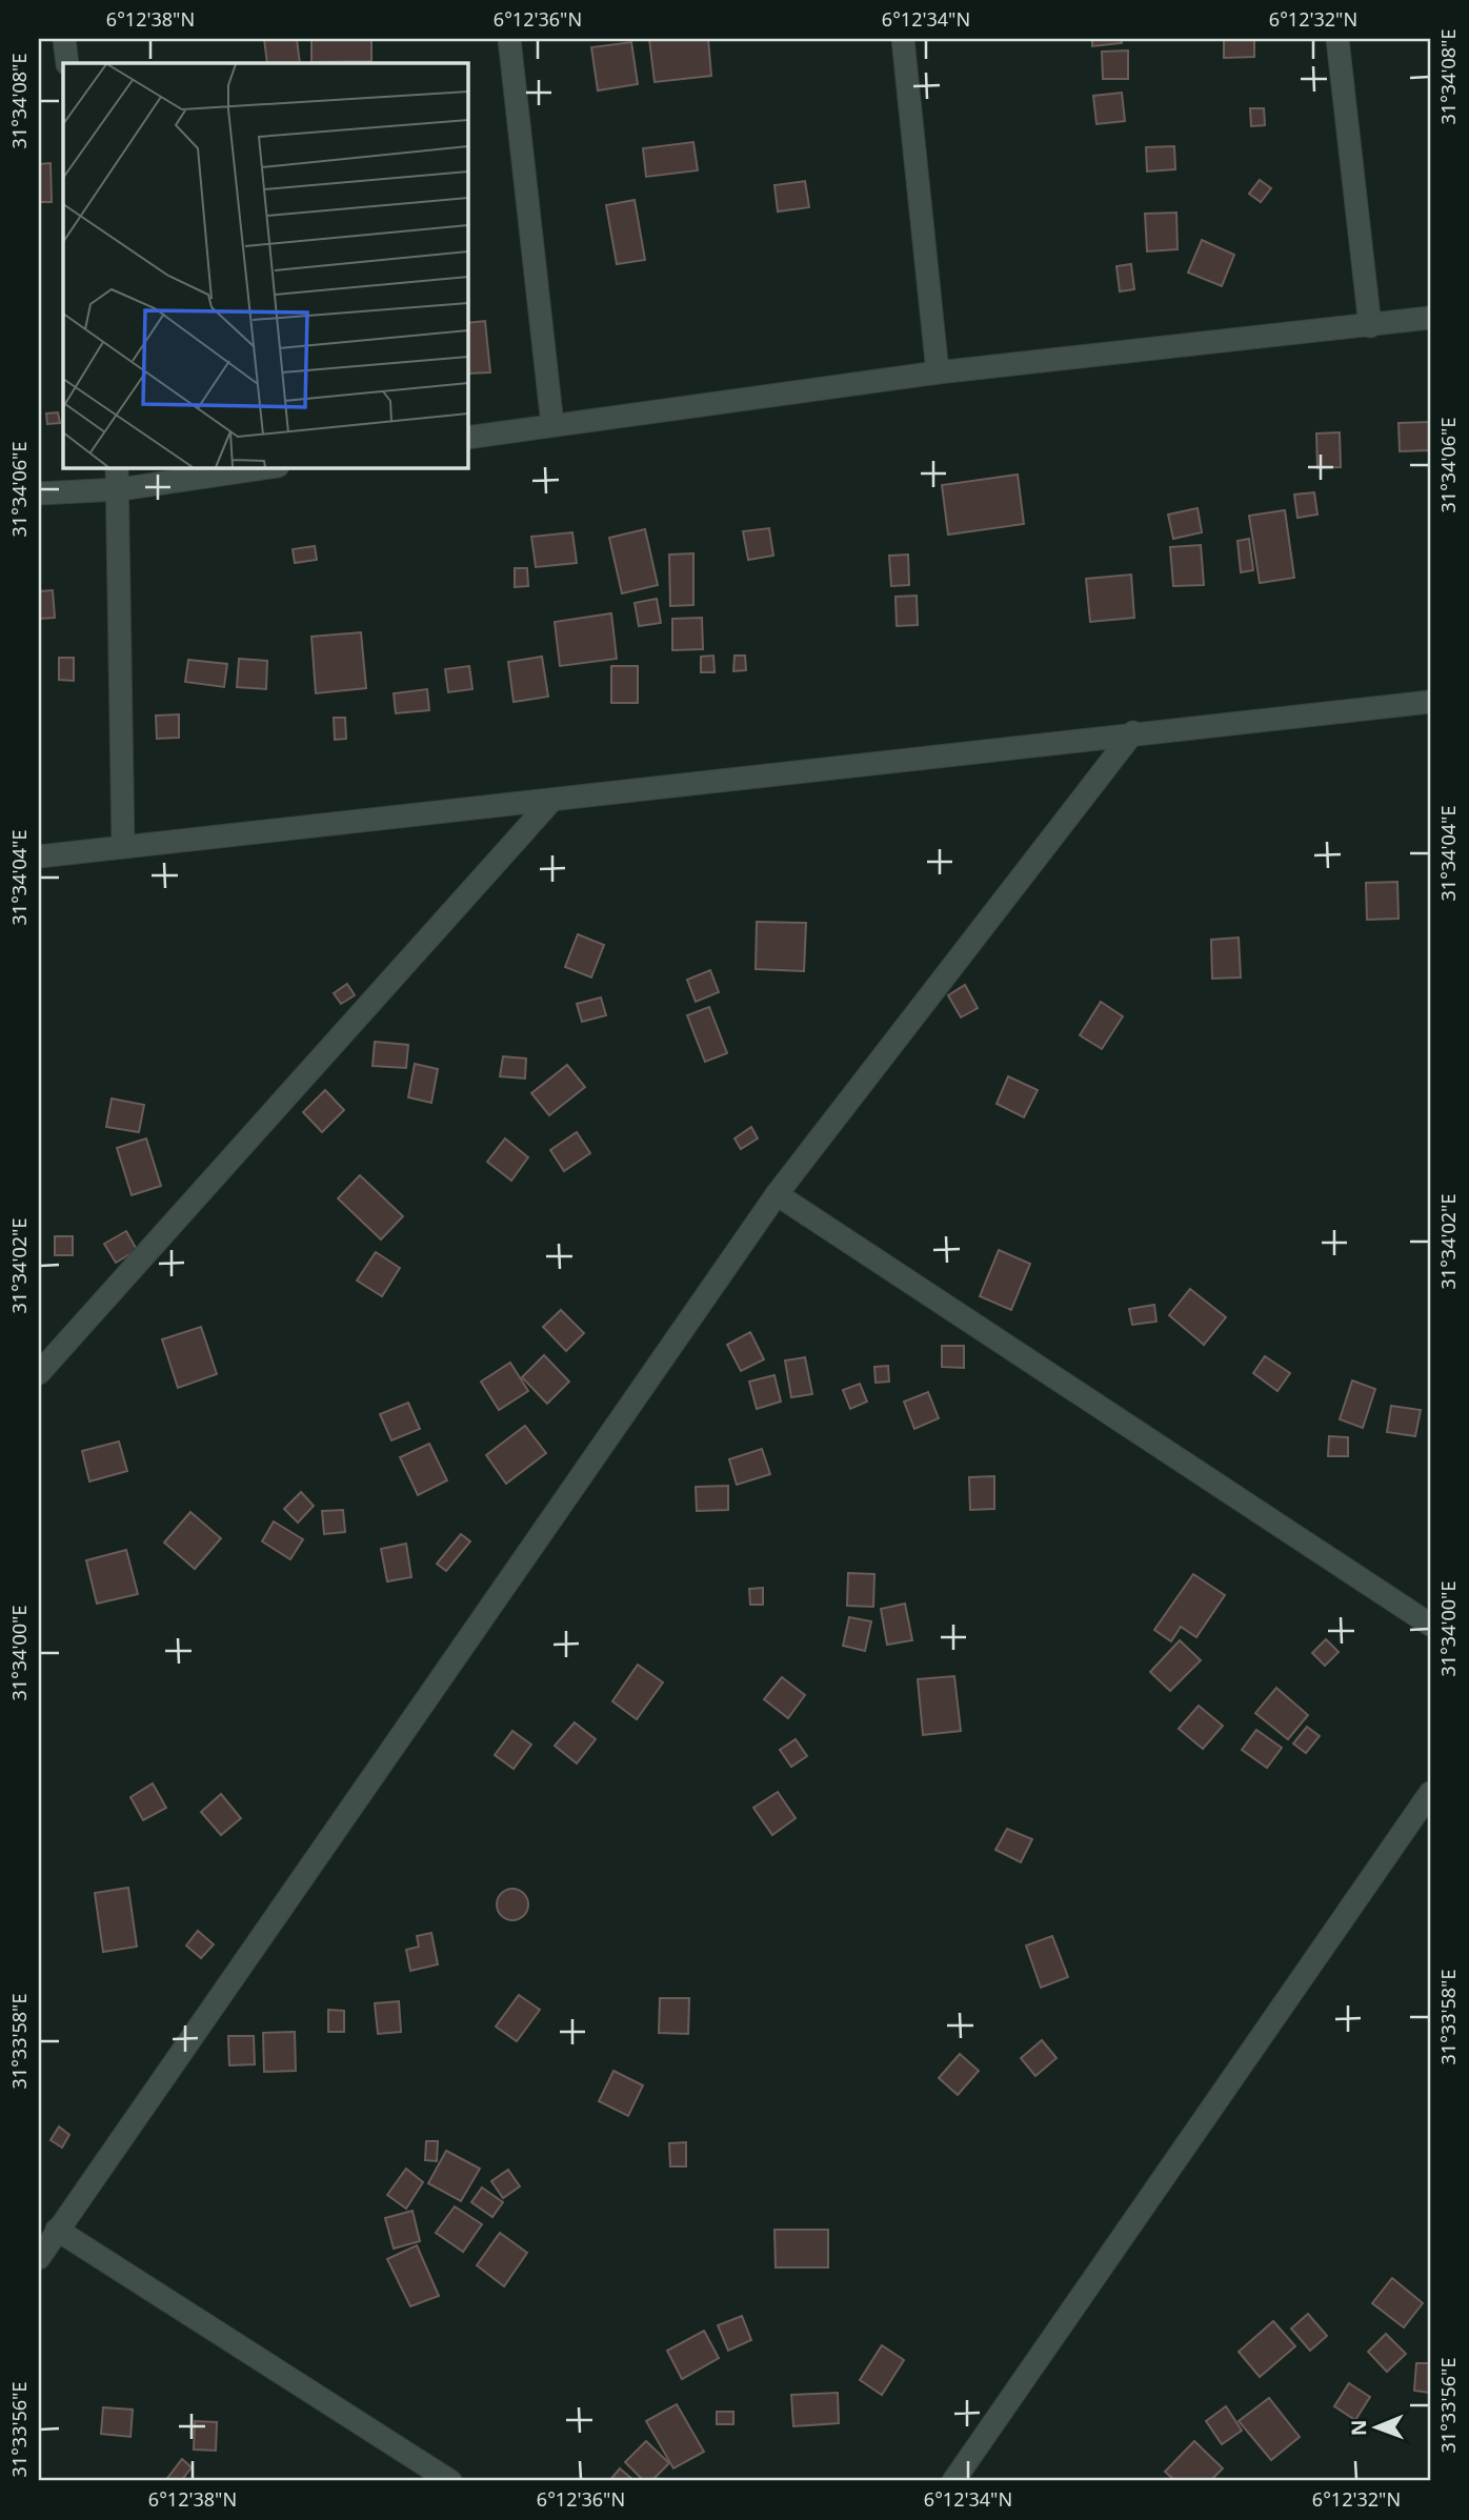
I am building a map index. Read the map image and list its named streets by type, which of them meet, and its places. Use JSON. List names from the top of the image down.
{
  "north": "left",
  "coordinates": [
    "6°12'38\"N",
    "6°12'36\"N",
    "6°12'34\"N",
    "6°12'32\"N",
    "31°34'08\"E",
    "31°34'06\"E",
    "31°34'04\"E",
    "31°34'02\"E",
    "31°34'00\"E",
    "31°33'58\"E",
    "31°33'56\"E"
  ]
}
